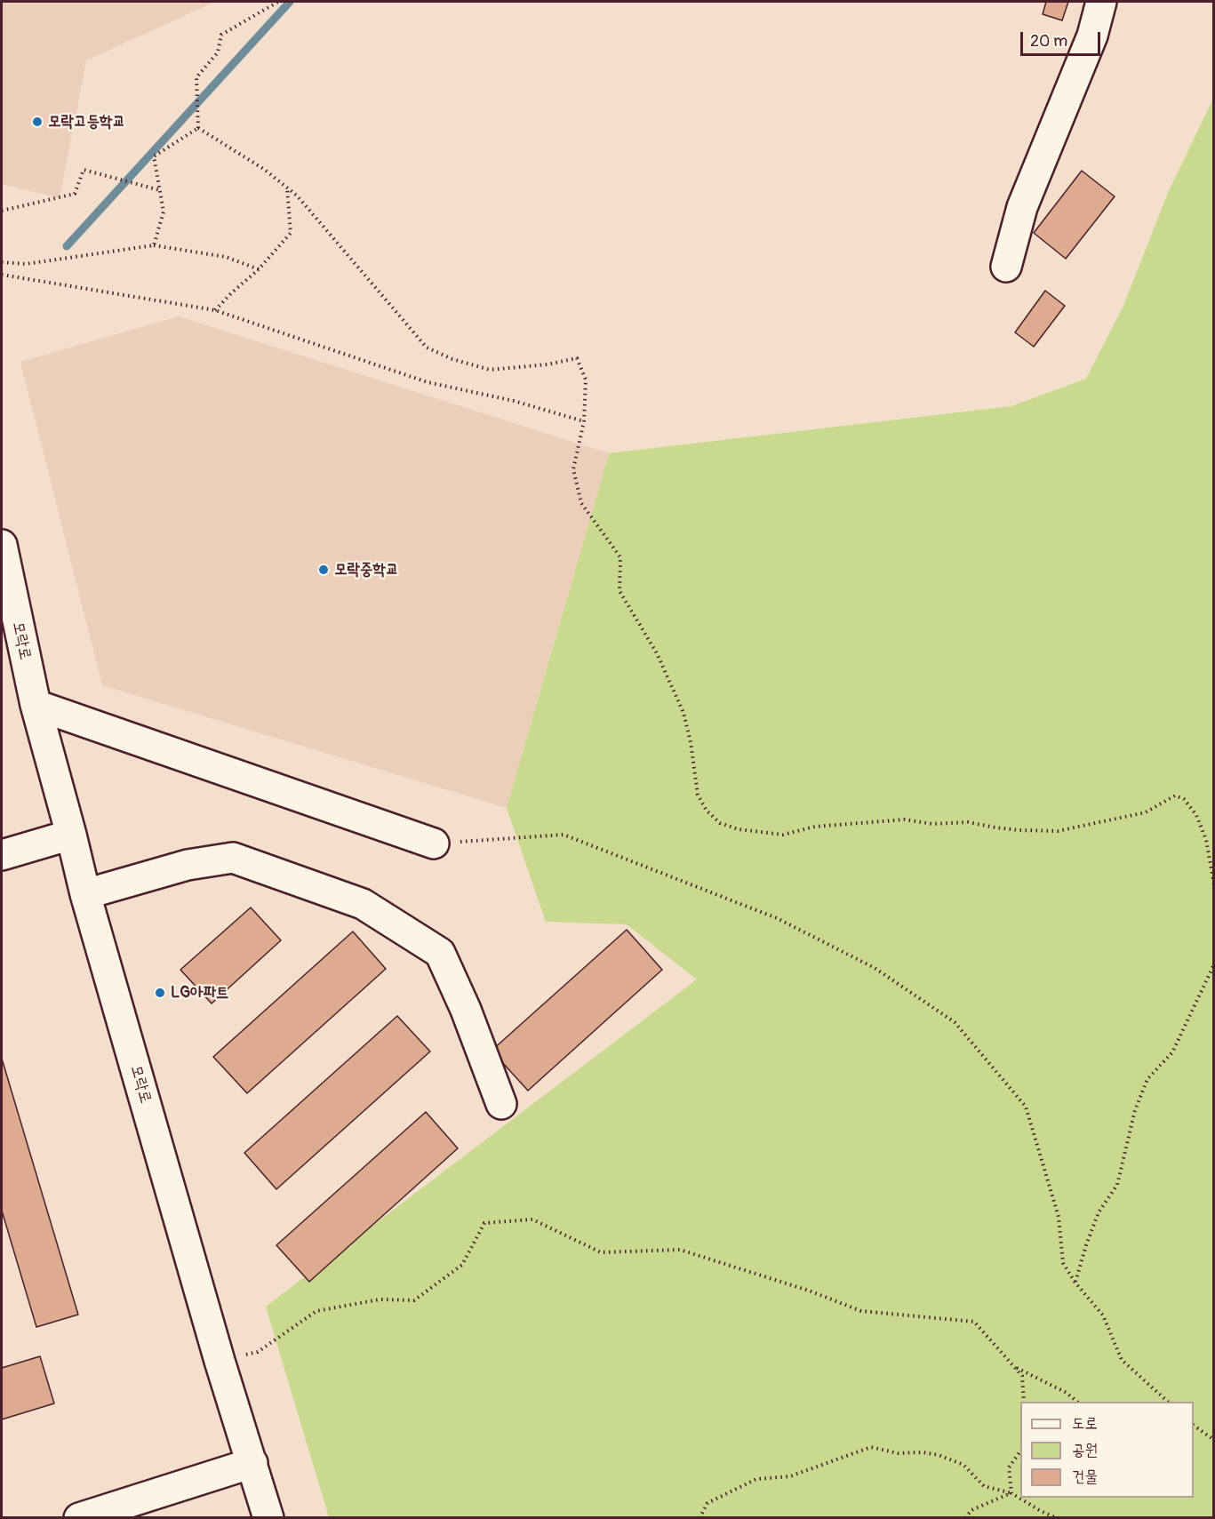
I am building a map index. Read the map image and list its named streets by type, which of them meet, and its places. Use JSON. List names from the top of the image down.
{
  "streets": {
    "street": ["모락로"]
  },
  "places": ["모락고등학교", "모락중학교", "LG아파트"],
  "legend": ["도로", "공원", "건물"],
  "scale_bar": "20 m"
}
